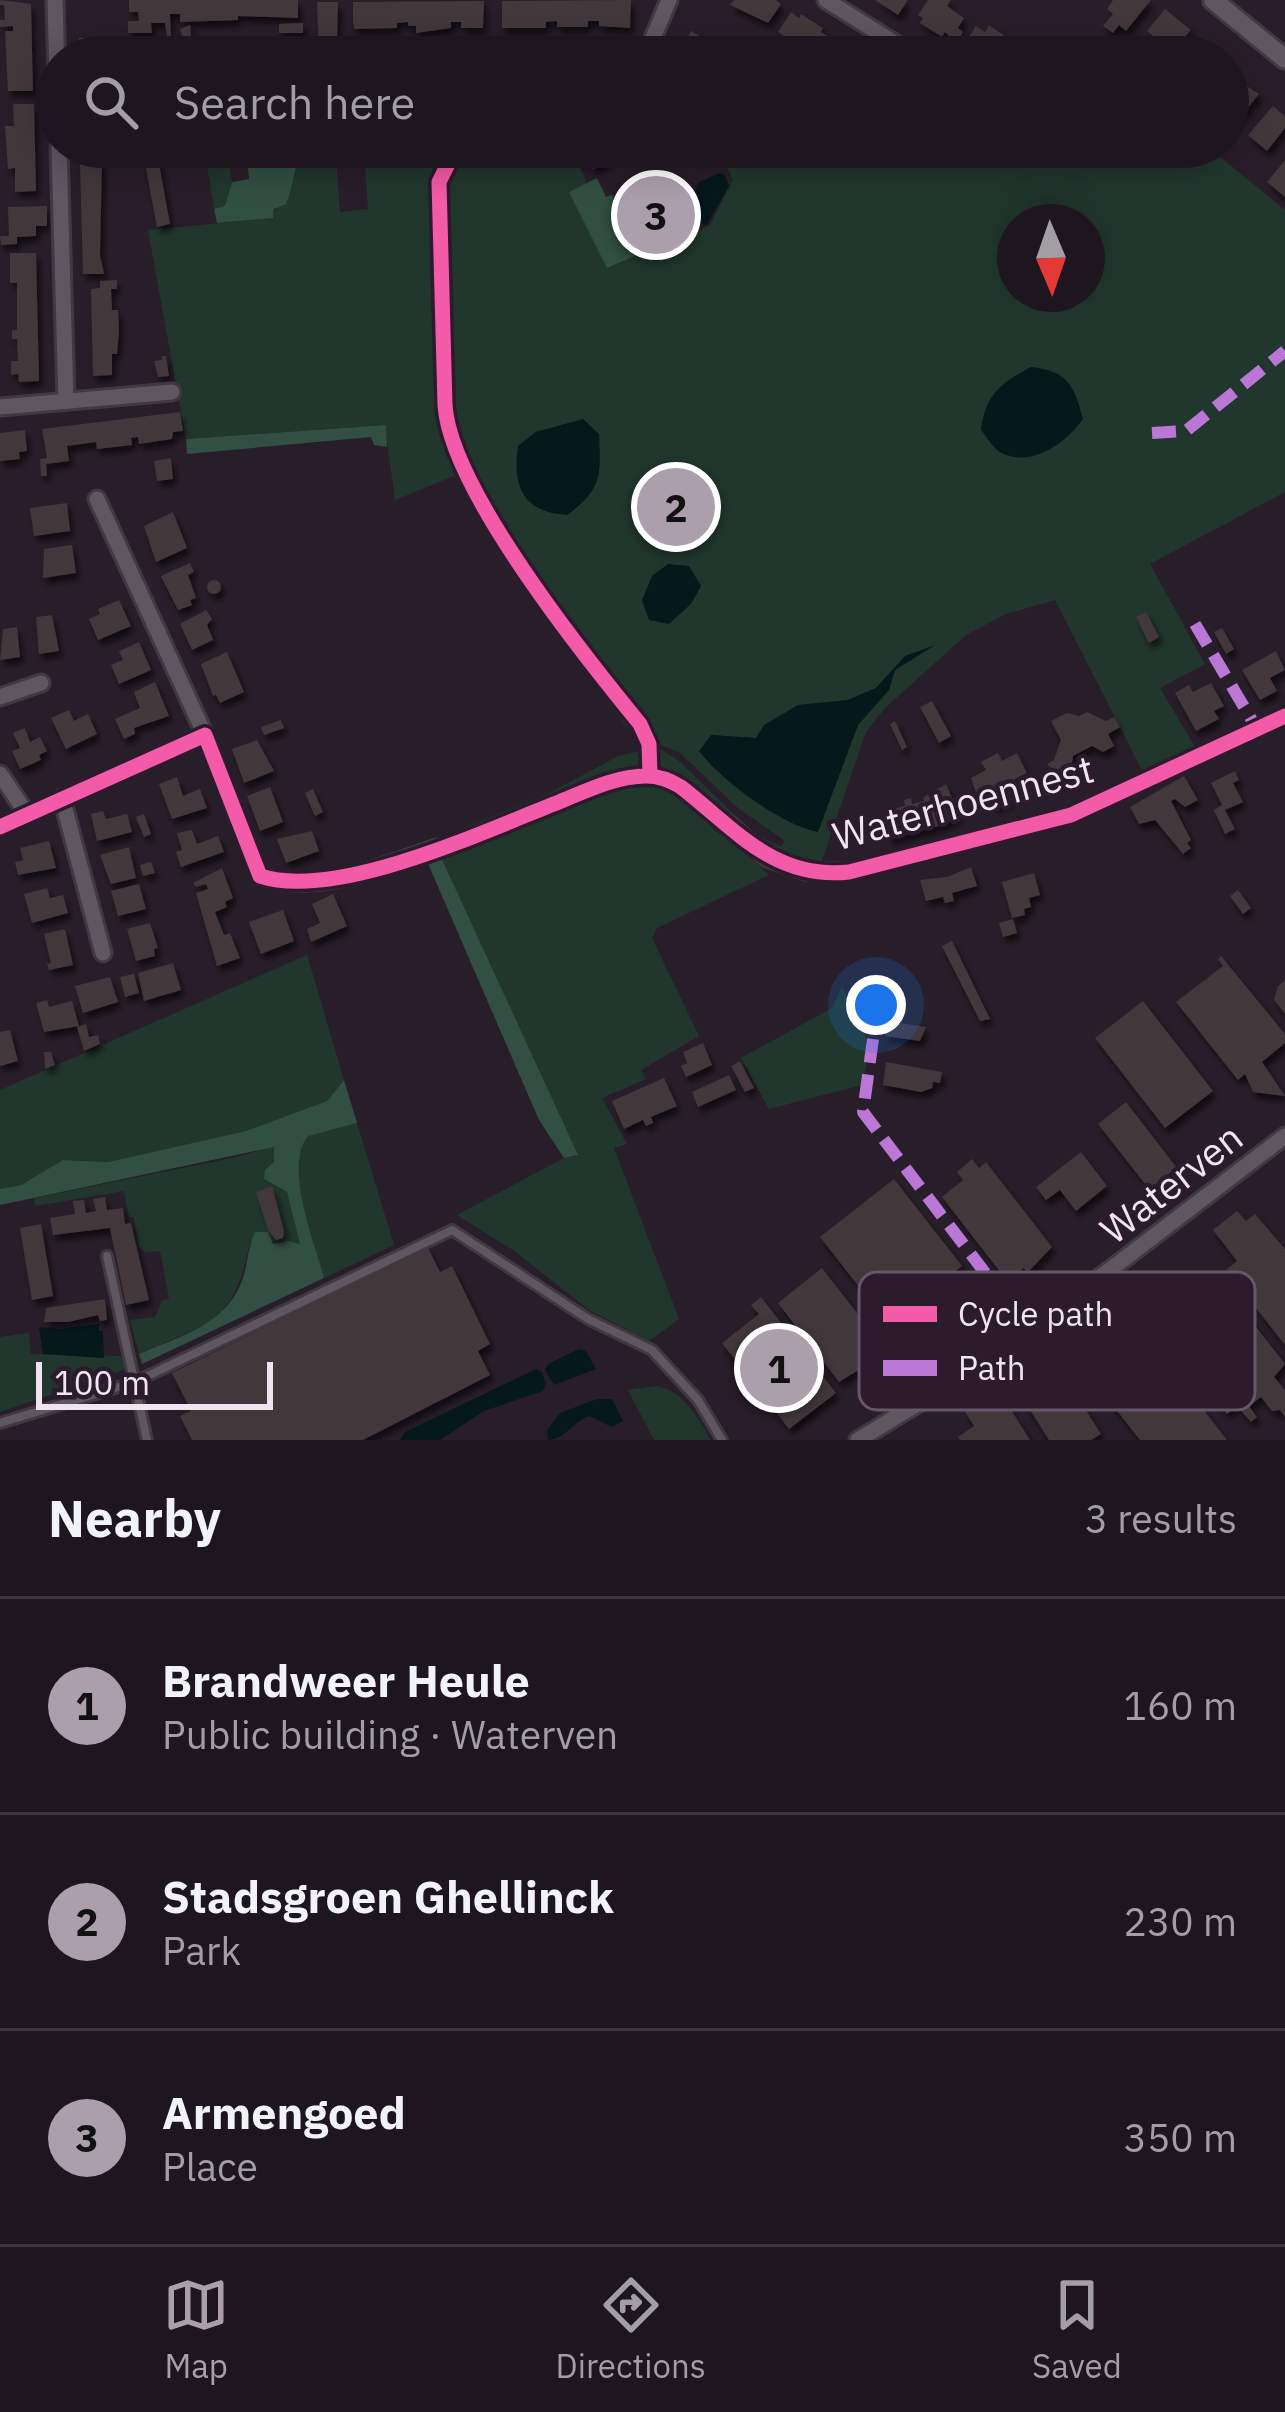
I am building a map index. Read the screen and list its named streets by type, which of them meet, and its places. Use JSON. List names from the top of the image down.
{
  "streets": {
    "street": ["Waterhoennest", "Waterven"]
  },
  "legend": ["Cycle path", "Path"],
  "scale_bar": "100 m",
  "north": "bottom",
  "page": {
    "search": "Search here",
    "pins": ["3", "2", "1"],
    "scale": "100 m",
    "heading": ["Nearby", "3 results"],
    "list": [
      {
        "mark": "1",
        "name": "Brandweer Heule",
        "note": "Public building · Waterven",
        "value": "160 m"
      },
      {
        "mark": "2",
        "name": "Stadsgroen Ghellinck",
        "note": "Park",
        "value": "230 m"
      },
      {
        "mark": "3",
        "name": "Armengoed",
        "note": "Place",
        "value": "350 m"
      }
    ],
    "nav": ["Map", "Directions", "Saved"]
  }
}
